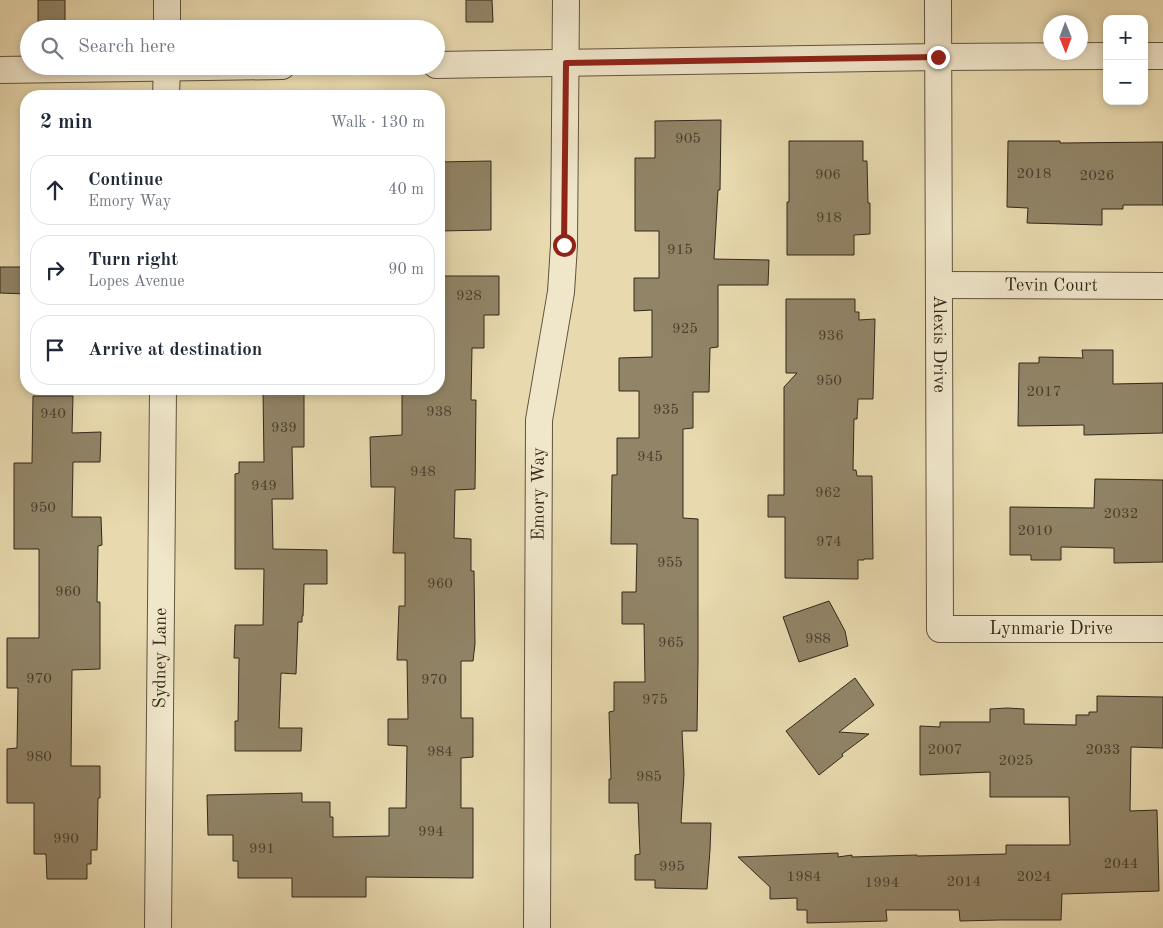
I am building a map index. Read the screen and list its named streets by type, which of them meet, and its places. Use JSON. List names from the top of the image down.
{
  "streets": {
    "street": [
      "Tevin Court",
      "Alexis Drive",
      "Emory Way",
      "Lynmarie Drive",
      "Sydney Lane"
    ]
  },
  "crossings": [
    ["Tevin Court", "Alexis Drive"],
    ["Alexis Drive", "Lynmarie Drive"]
  ],
  "house_numbers": [
    "905",
    "2018",
    "906",
    "2026",
    "918",
    "915",
    "928",
    "925",
    "936",
    "950",
    "2017",
    "935",
    "938",
    "940",
    "939",
    "945",
    "948",
    "949",
    "962",
    "950",
    "2032",
    "2010",
    "974",
    "955",
    "960",
    "960",
    "988",
    "965",
    "970",
    "970",
    "975",
    "2007",
    "2033",
    "984",
    "980",
    "2025",
    "985",
    "994",
    "990",
    "991",
    "2044",
    "995",
    "1984",
    "2024",
    "2014",
    "1994"
  ],
  "north": "bottom",
  "page": {
    "map_buttons": ["+", "−"],
    "search": "Search here",
    "heading": ["2 min", "Walk · 130 m"],
    "list": [
      ["Continue", "Emory Way", "40 m"],
      ["Turn right", "Lopes Avenue", "90 m"],
      "Arrive at destination"
    ]
  }
}
